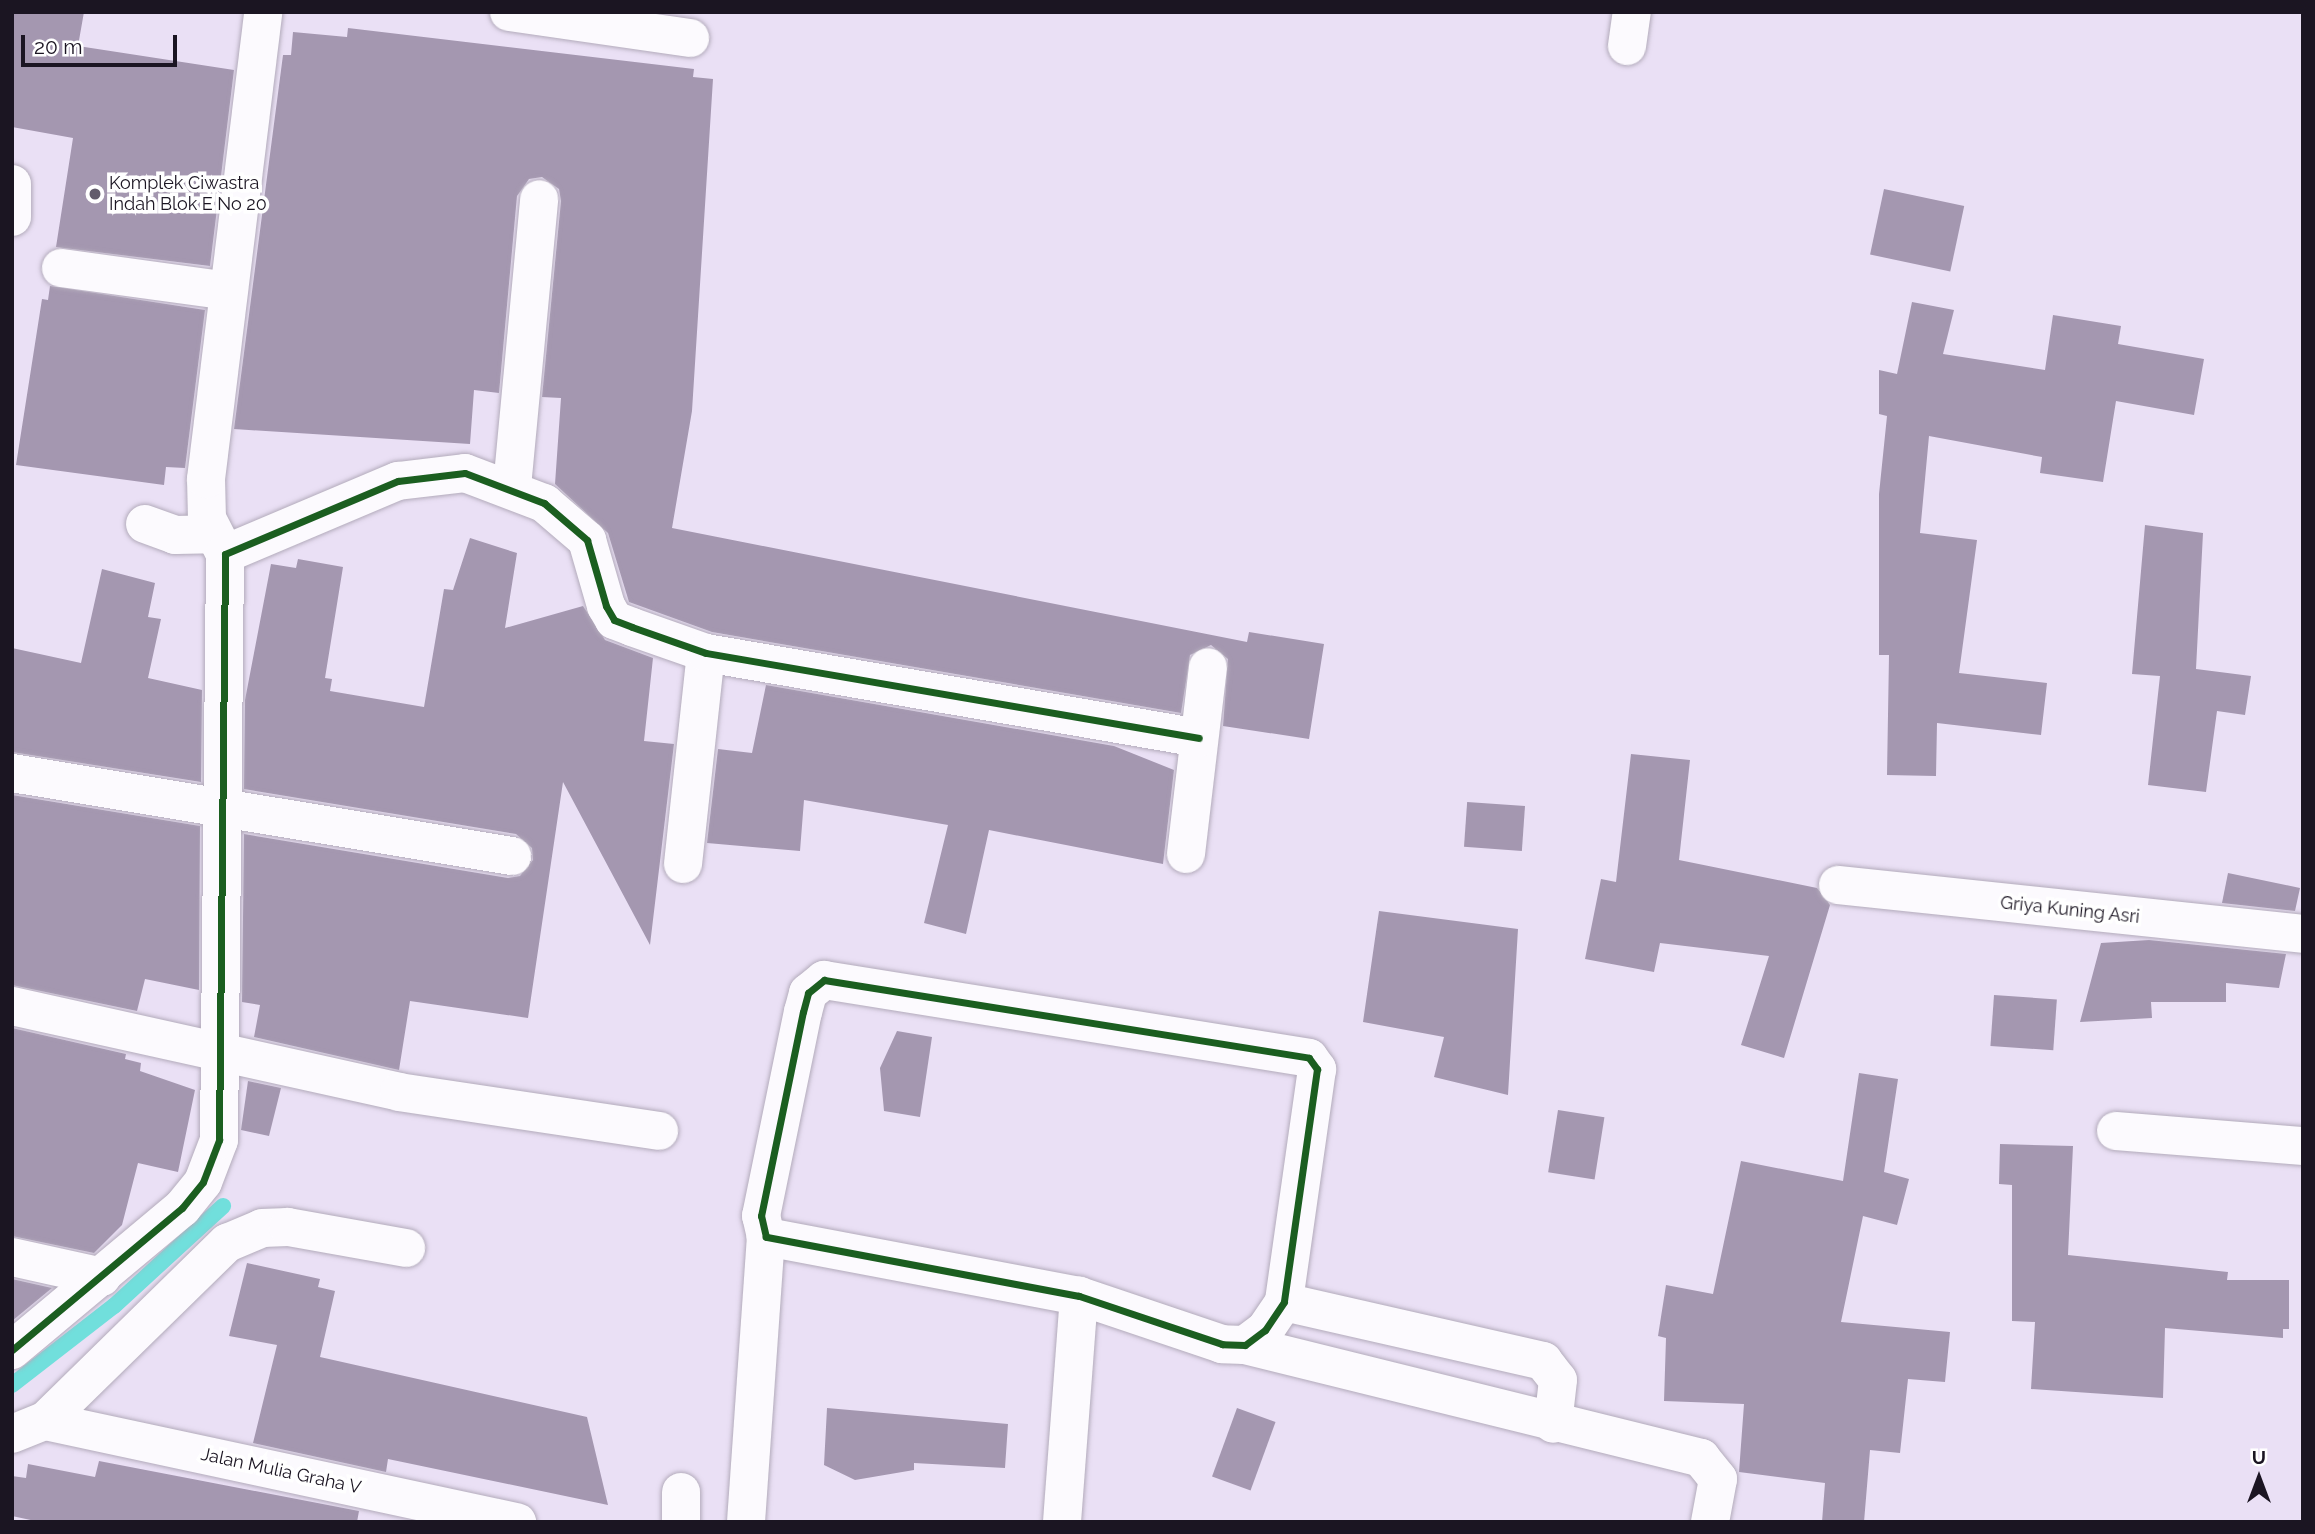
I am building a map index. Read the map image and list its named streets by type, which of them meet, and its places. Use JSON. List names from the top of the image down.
{
  "streets": {
    "street": ["Griya Kuning Asri", "Jalan Mulia Graha V"]
  },
  "places": ["Komplek Ciwastra Indah Blok E No 20"],
  "scale_bar": "20 m",
  "north": "top"
}
